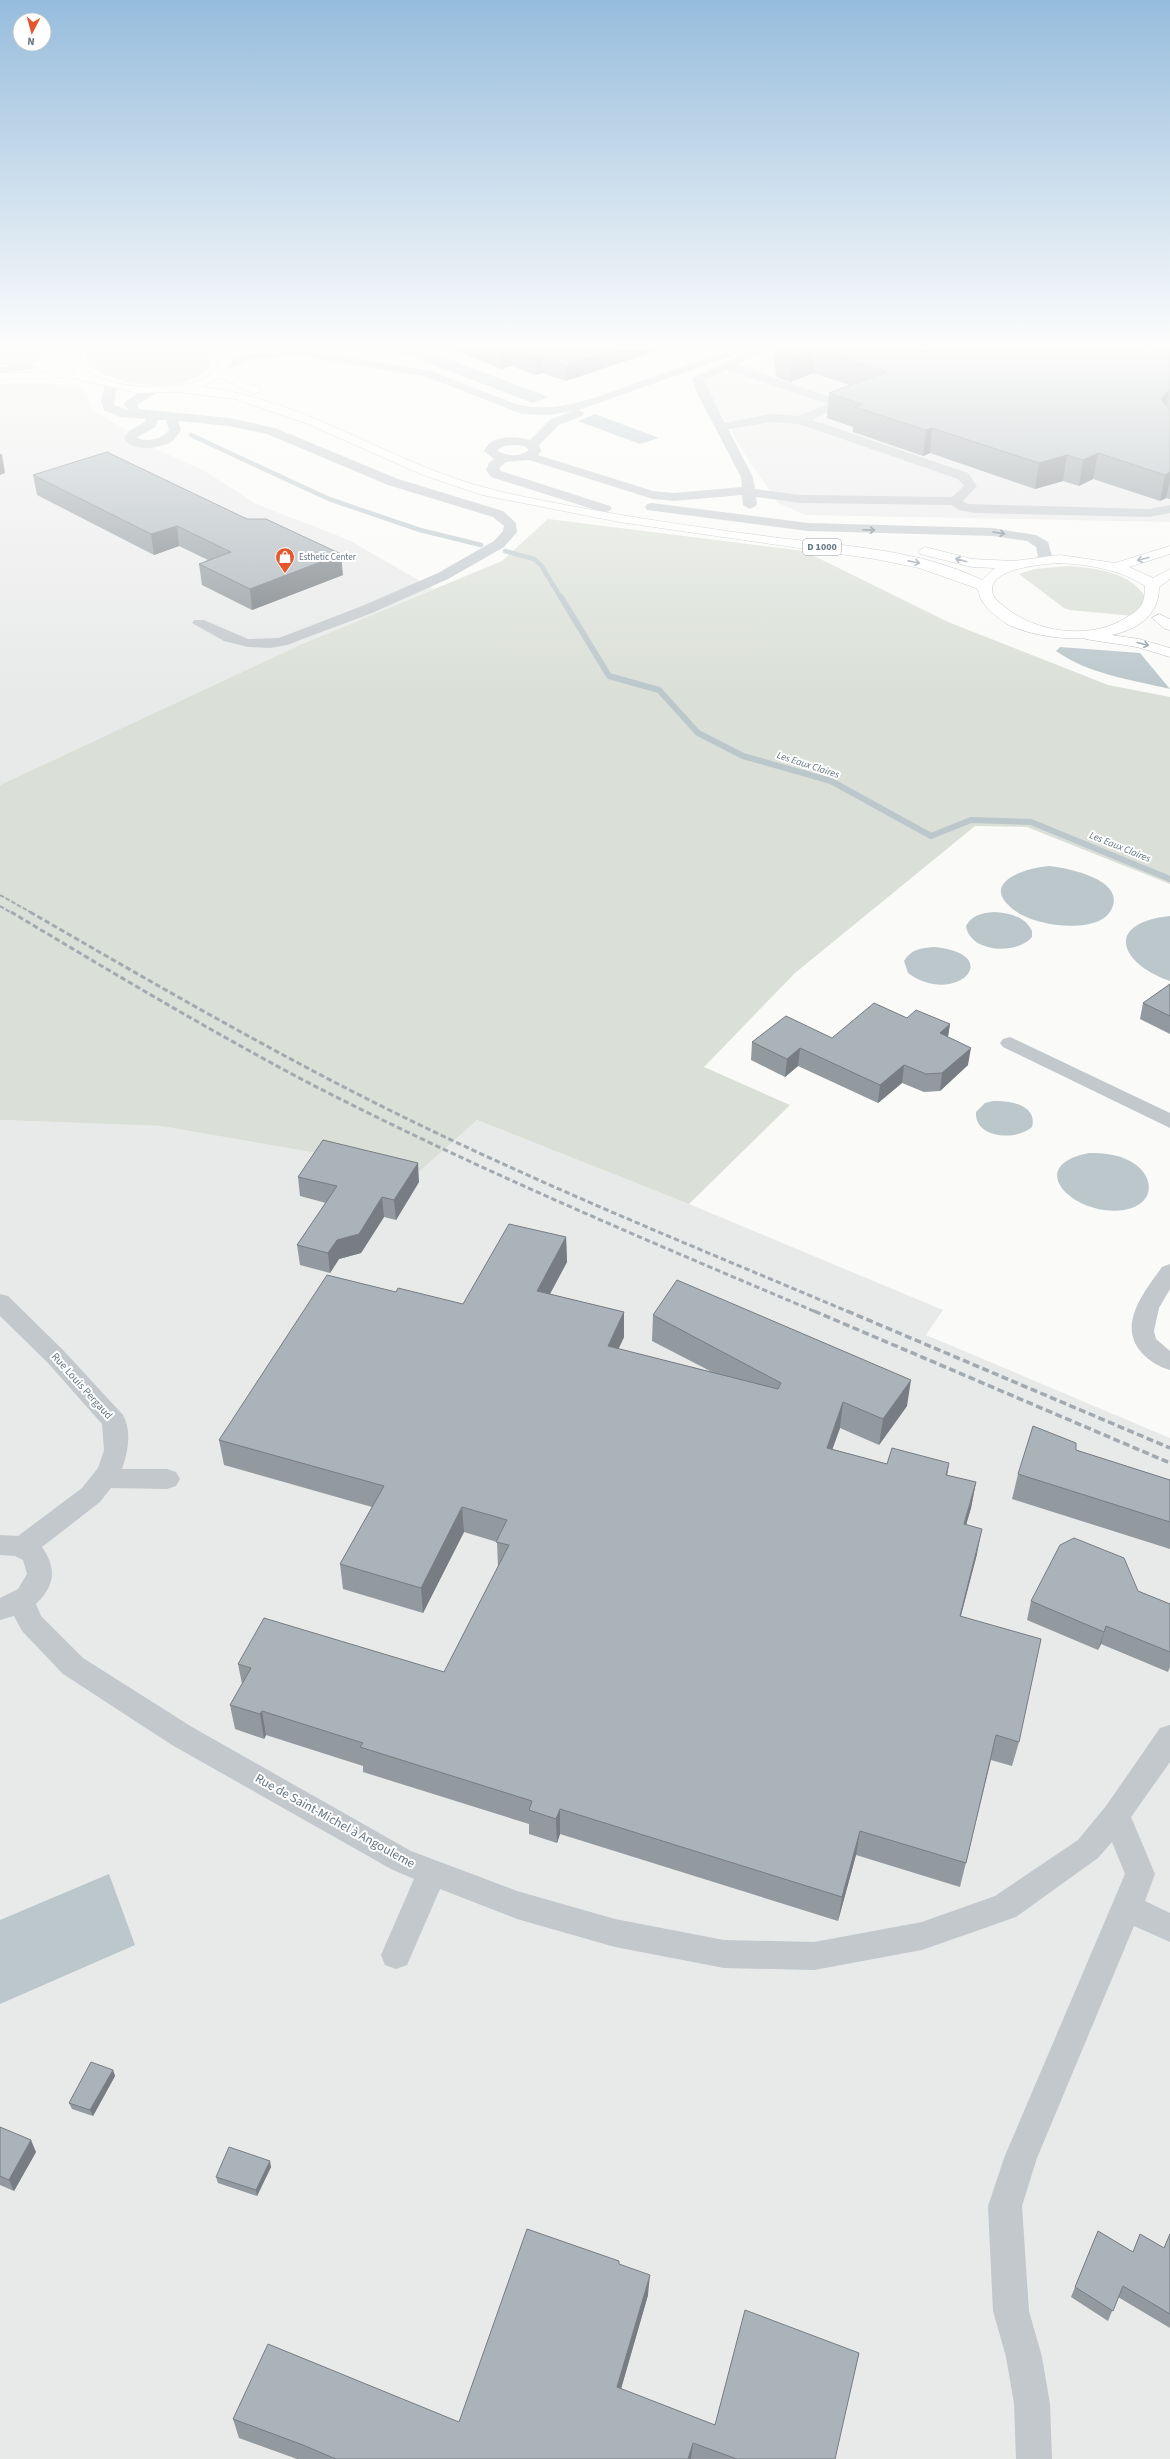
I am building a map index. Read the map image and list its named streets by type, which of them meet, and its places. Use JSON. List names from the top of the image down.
{
  "streets": {
    "main road": ["D 1000"],
    "street": ["Rue Louis Pergaud", "Rue de Saint-Michel à Angouleme"]
  },
  "water": ["Les Eaux Claires"],
  "places": {
    "shop": ["Esthetic Center"]
  },
  "north": "bottom"
}
